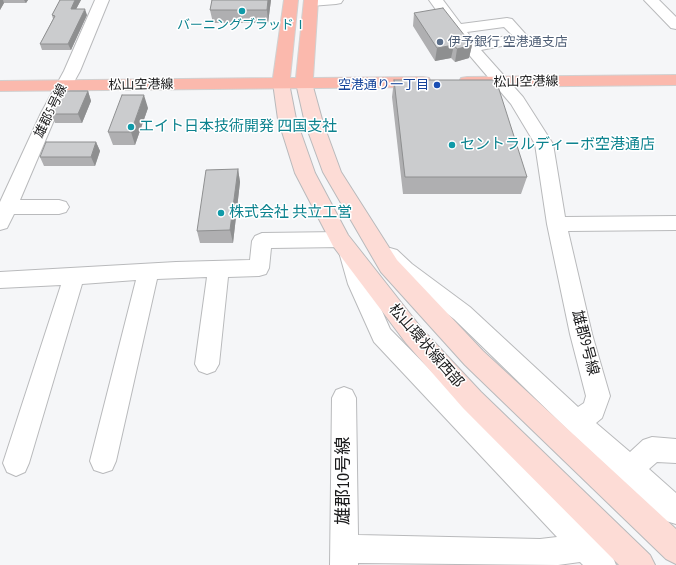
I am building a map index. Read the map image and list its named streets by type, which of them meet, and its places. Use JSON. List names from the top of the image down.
{
  "streets": {
    "main road": ["松山空港線"],
    "street": [
      "雄郡5号線",
      "雄郡9号線",
      "松山環状線西部",
      "雄郡10号線"
    ]
  },
  "crossings": [
    ["松山空港線", "雄郡5号線"],
    ["松山空港線", "雄郡9号線"],
    ["松山空港線", "松山環状線西部"]
  ],
  "places": [
    "バーニングブラッドⅠ",
    "伊予銀行 空港通支店",
    "空港通り一丁目",
    "エイト日本技術開発 四国支社",
    "セントラルディーボ空港通店",
    "株式会社 共立工営"
  ]
}
